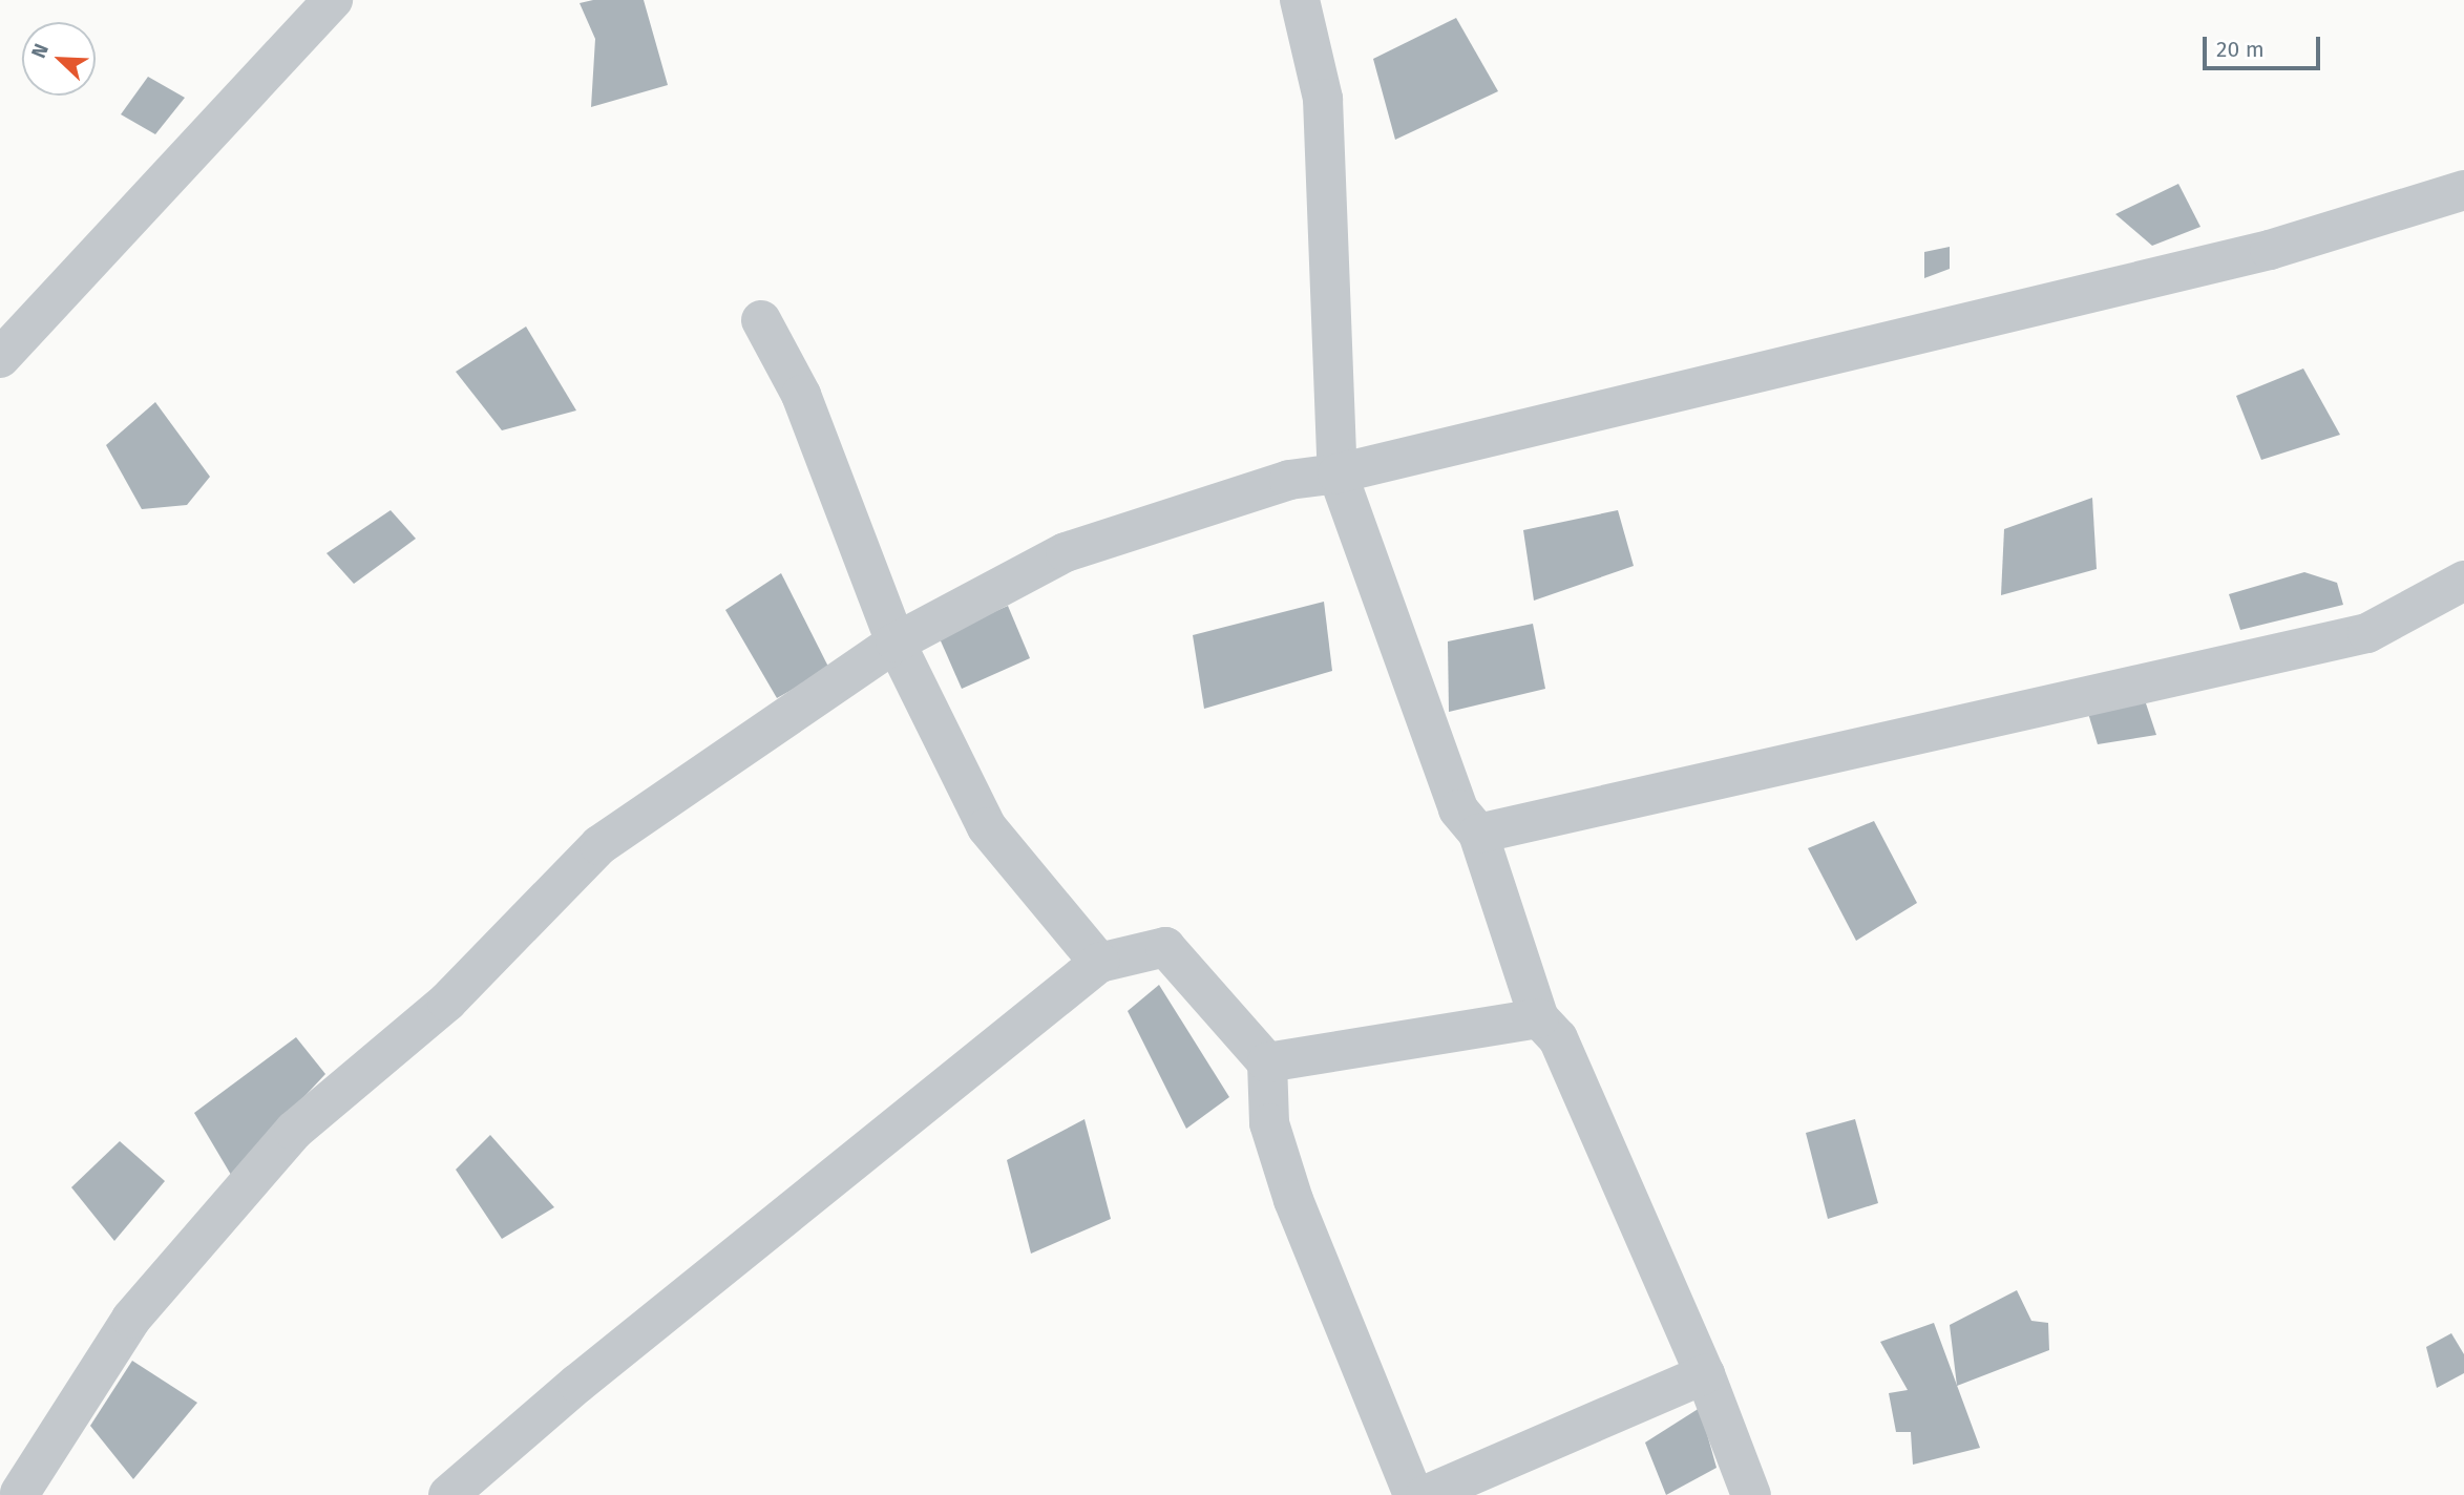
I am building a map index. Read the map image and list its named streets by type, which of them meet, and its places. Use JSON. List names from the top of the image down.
{
  "scale_bar": "20 m",
  "north": "top left"
}
